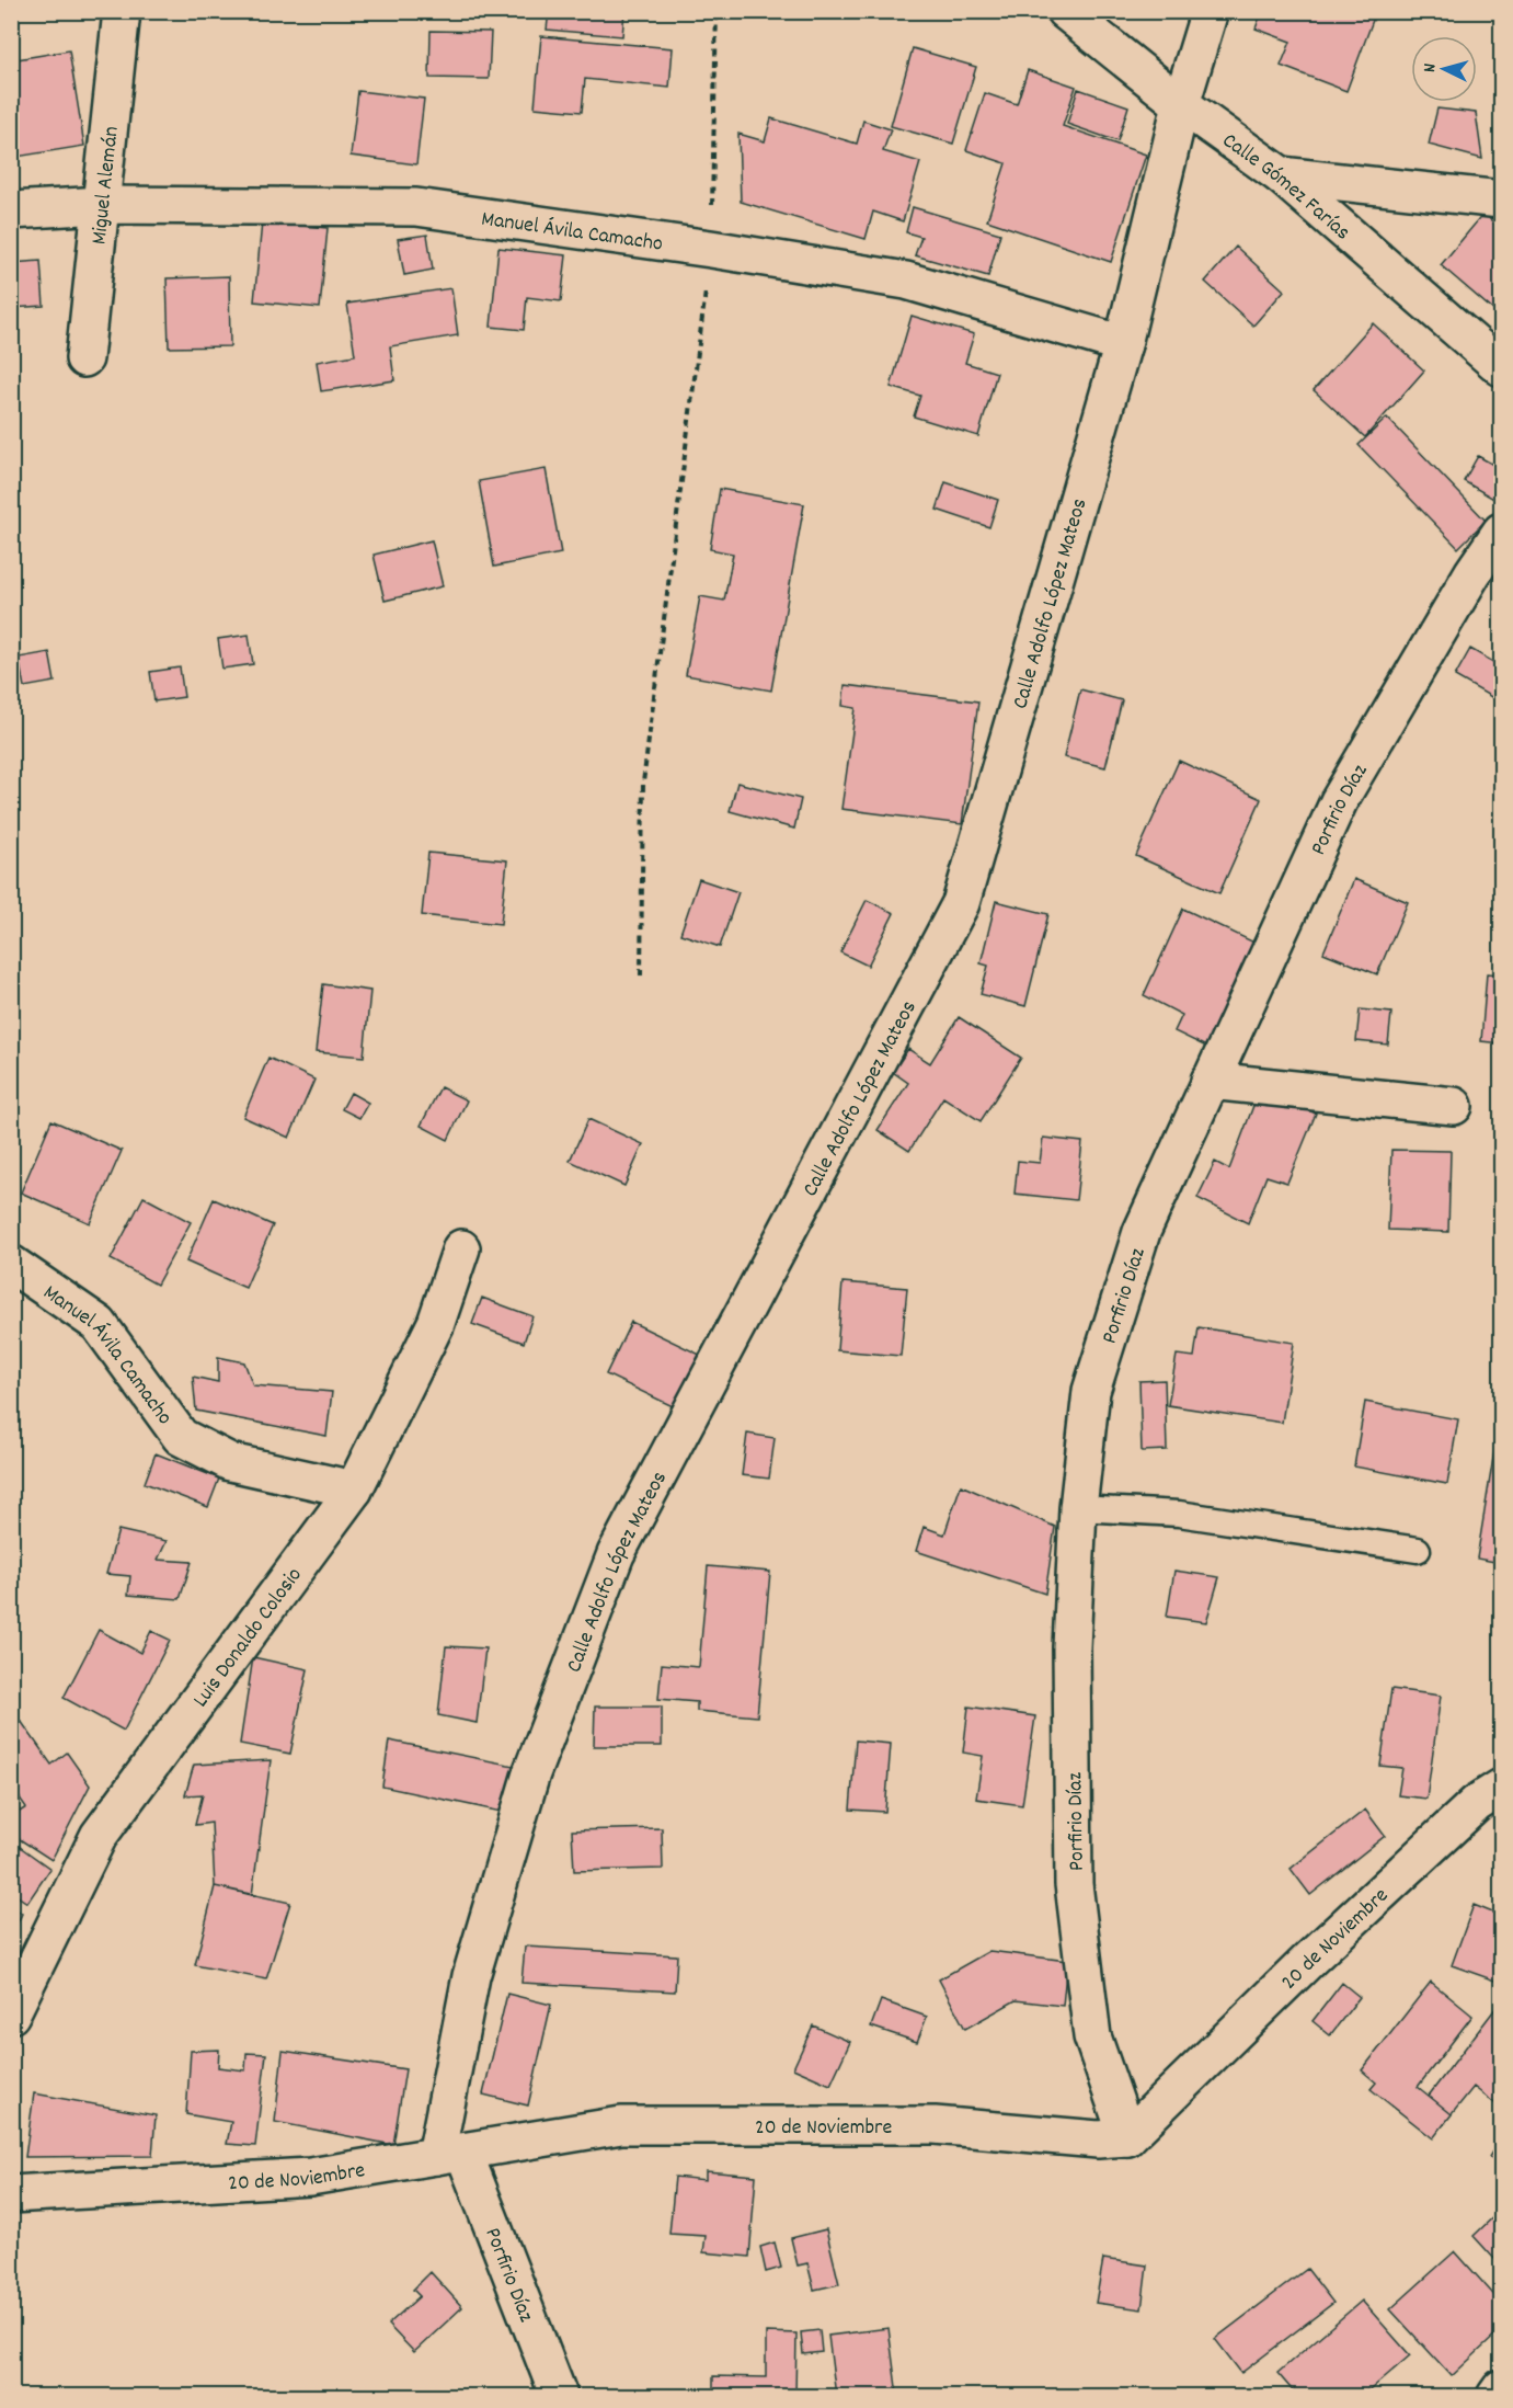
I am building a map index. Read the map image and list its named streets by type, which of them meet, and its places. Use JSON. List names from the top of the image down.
{
  "streets": {
    "street": [
      "Miguel Alemán",
      "Calle Gómez Farías",
      "Manuel Ávila Camacho",
      "Calle Adolfo López Mateos",
      "Porfirio Díaz",
      "Luis Donaldo Colosio",
      "20 de Noviembre"
    ]
  },
  "crossings": [
    ["Miguel Alemán", "Manuel Ávila Camacho"],
    ["Calle Gómez Farías", "Calle Adolfo López Mateos"],
    ["Manuel Ávila Camacho", "Calle Adolfo López Mateos"],
    ["Manuel Ávila Camacho", "Luis Donaldo Colosio"],
    ["Calle Adolfo López Mateos", "Porfirio Díaz"],
    ["Calle Adolfo López Mateos", "20 de Noviembre"],
    ["Porfirio Díaz", "20 de Noviembre"]
  ],
  "north": "left"
}
